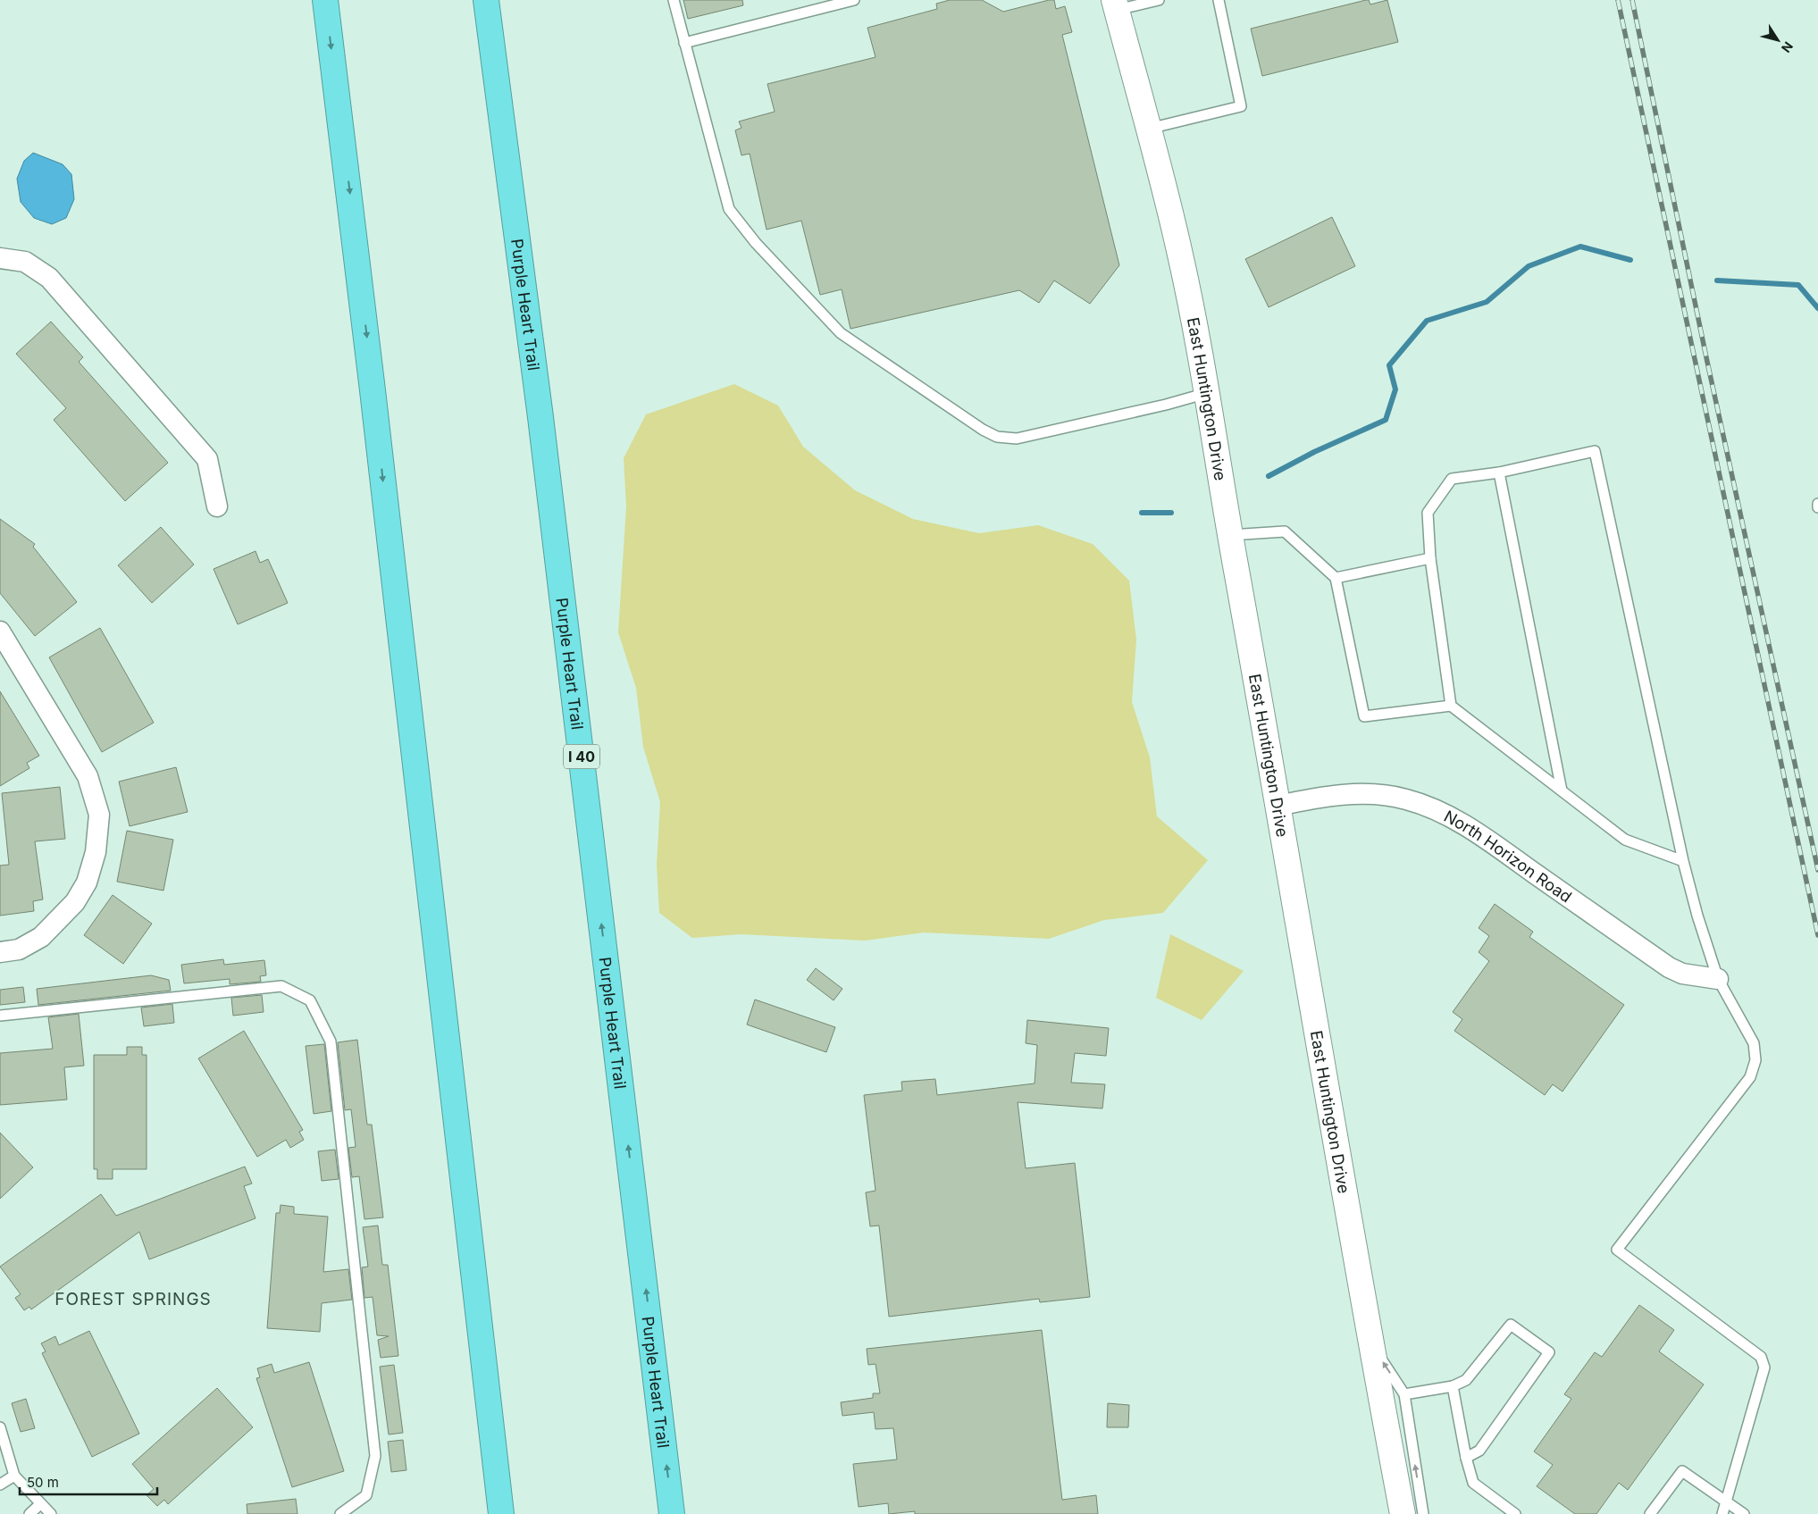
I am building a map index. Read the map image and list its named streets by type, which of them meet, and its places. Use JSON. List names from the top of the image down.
{
  "streets": {
    "highway": ["Purple Heart Trail", "I 40"],
    "street": ["East Huntington Drive", "North Horizon Road"]
  },
  "crossings": [
    ["East Huntington Drive", "North Horizon Road"]
  ],
  "districts": ["FOREST SPRINGS"],
  "scale_bar": "50 m",
  "north": "bottom right"
}
